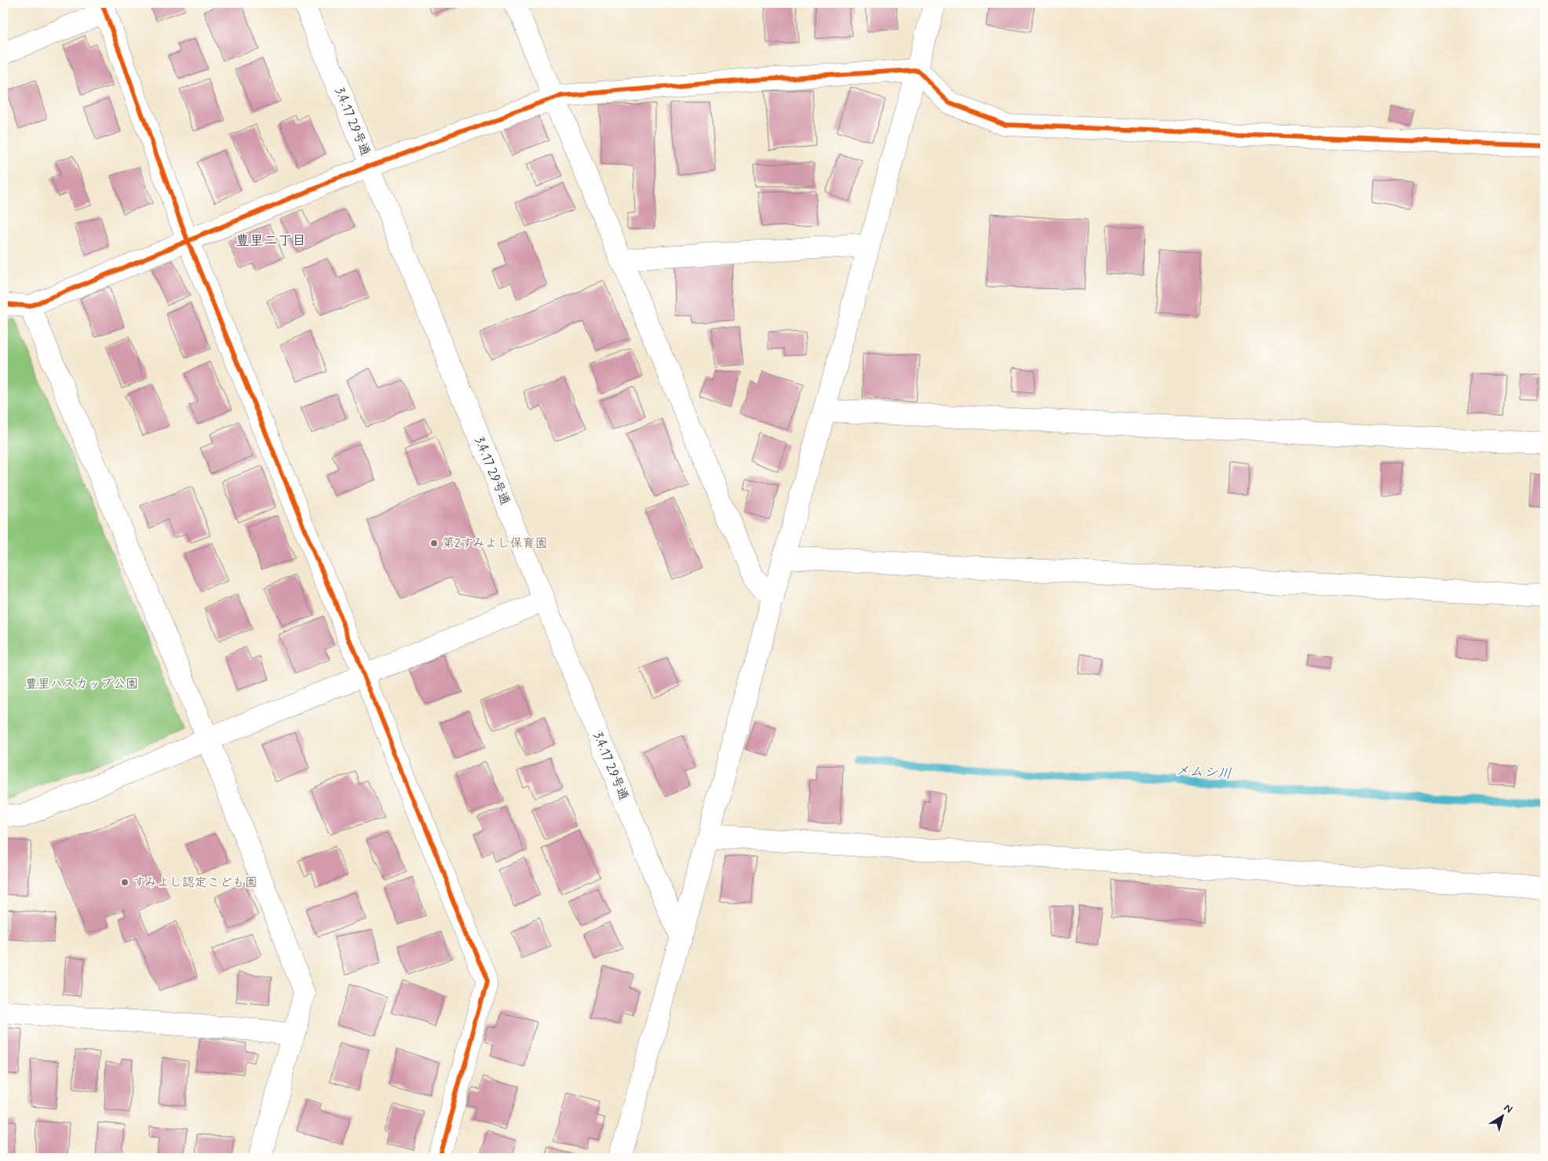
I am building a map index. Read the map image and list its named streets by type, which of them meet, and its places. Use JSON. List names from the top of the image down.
{
  "streets": {
    "street": ["3.4.17 29号通"]
  },
  "districts": ["豊里二丁目"],
  "water": ["メムシ川"],
  "parks": ["豊里ハスカップ公園"],
  "places": ["第2すみよし保育園", "すみよし認定こども園"],
  "north": "top right"
}
